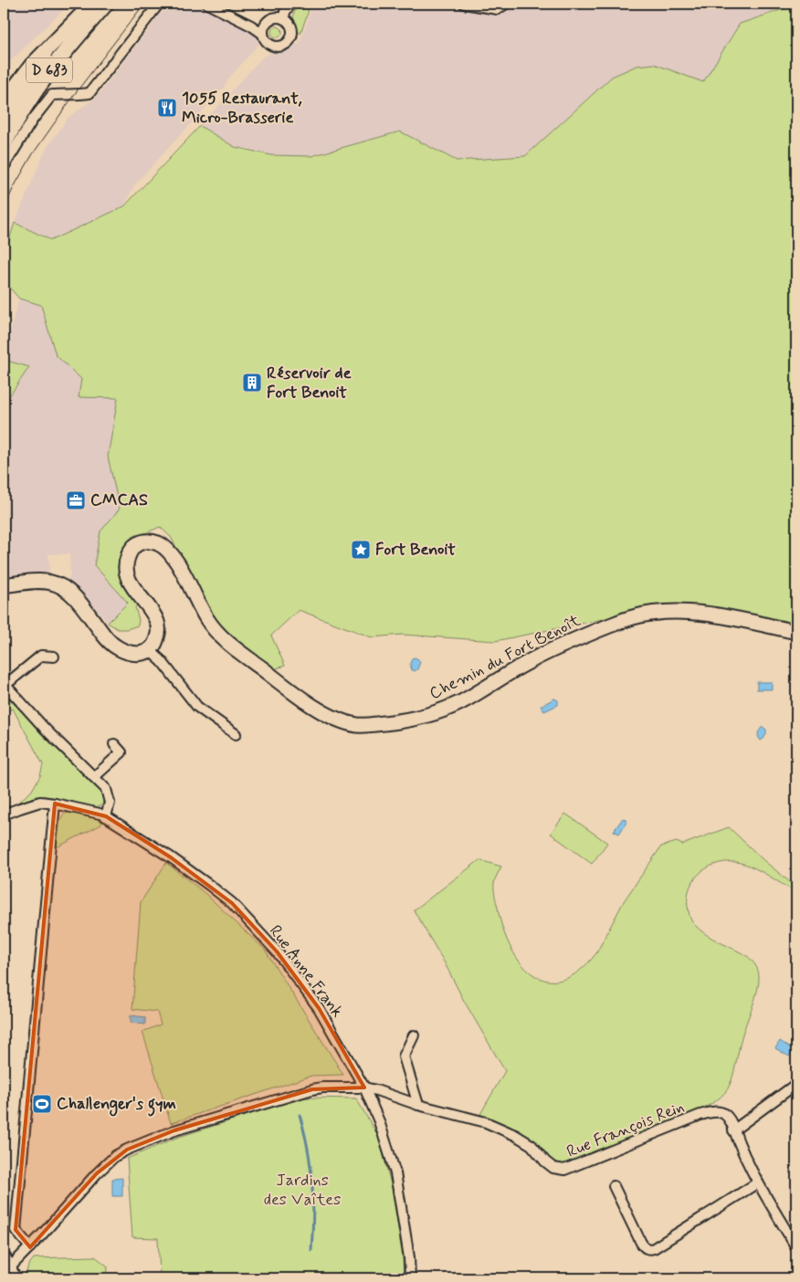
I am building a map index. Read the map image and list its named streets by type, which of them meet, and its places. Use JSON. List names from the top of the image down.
{
  "streets": {
    "main road": ["D 683"],
    "street": ["Chemin du Fort Benoît", "Rue Anne Frank", "Rue François Rein"]
  },
  "crossings": [
    ["Rue Anne Frank", "Rue François Rein"]
  ],
  "parks": ["Jardins des Vaîtes"],
  "places": {
    "restaurant": ["1055 Restaurant, Micro-Brasserie"],
    "building": ["Réservoir de Fort Benoit"],
    "office": ["CMCAS"],
    "place": ["Fort Benoit"],
    "sports": ["Challenger's gym"]
  }
}
